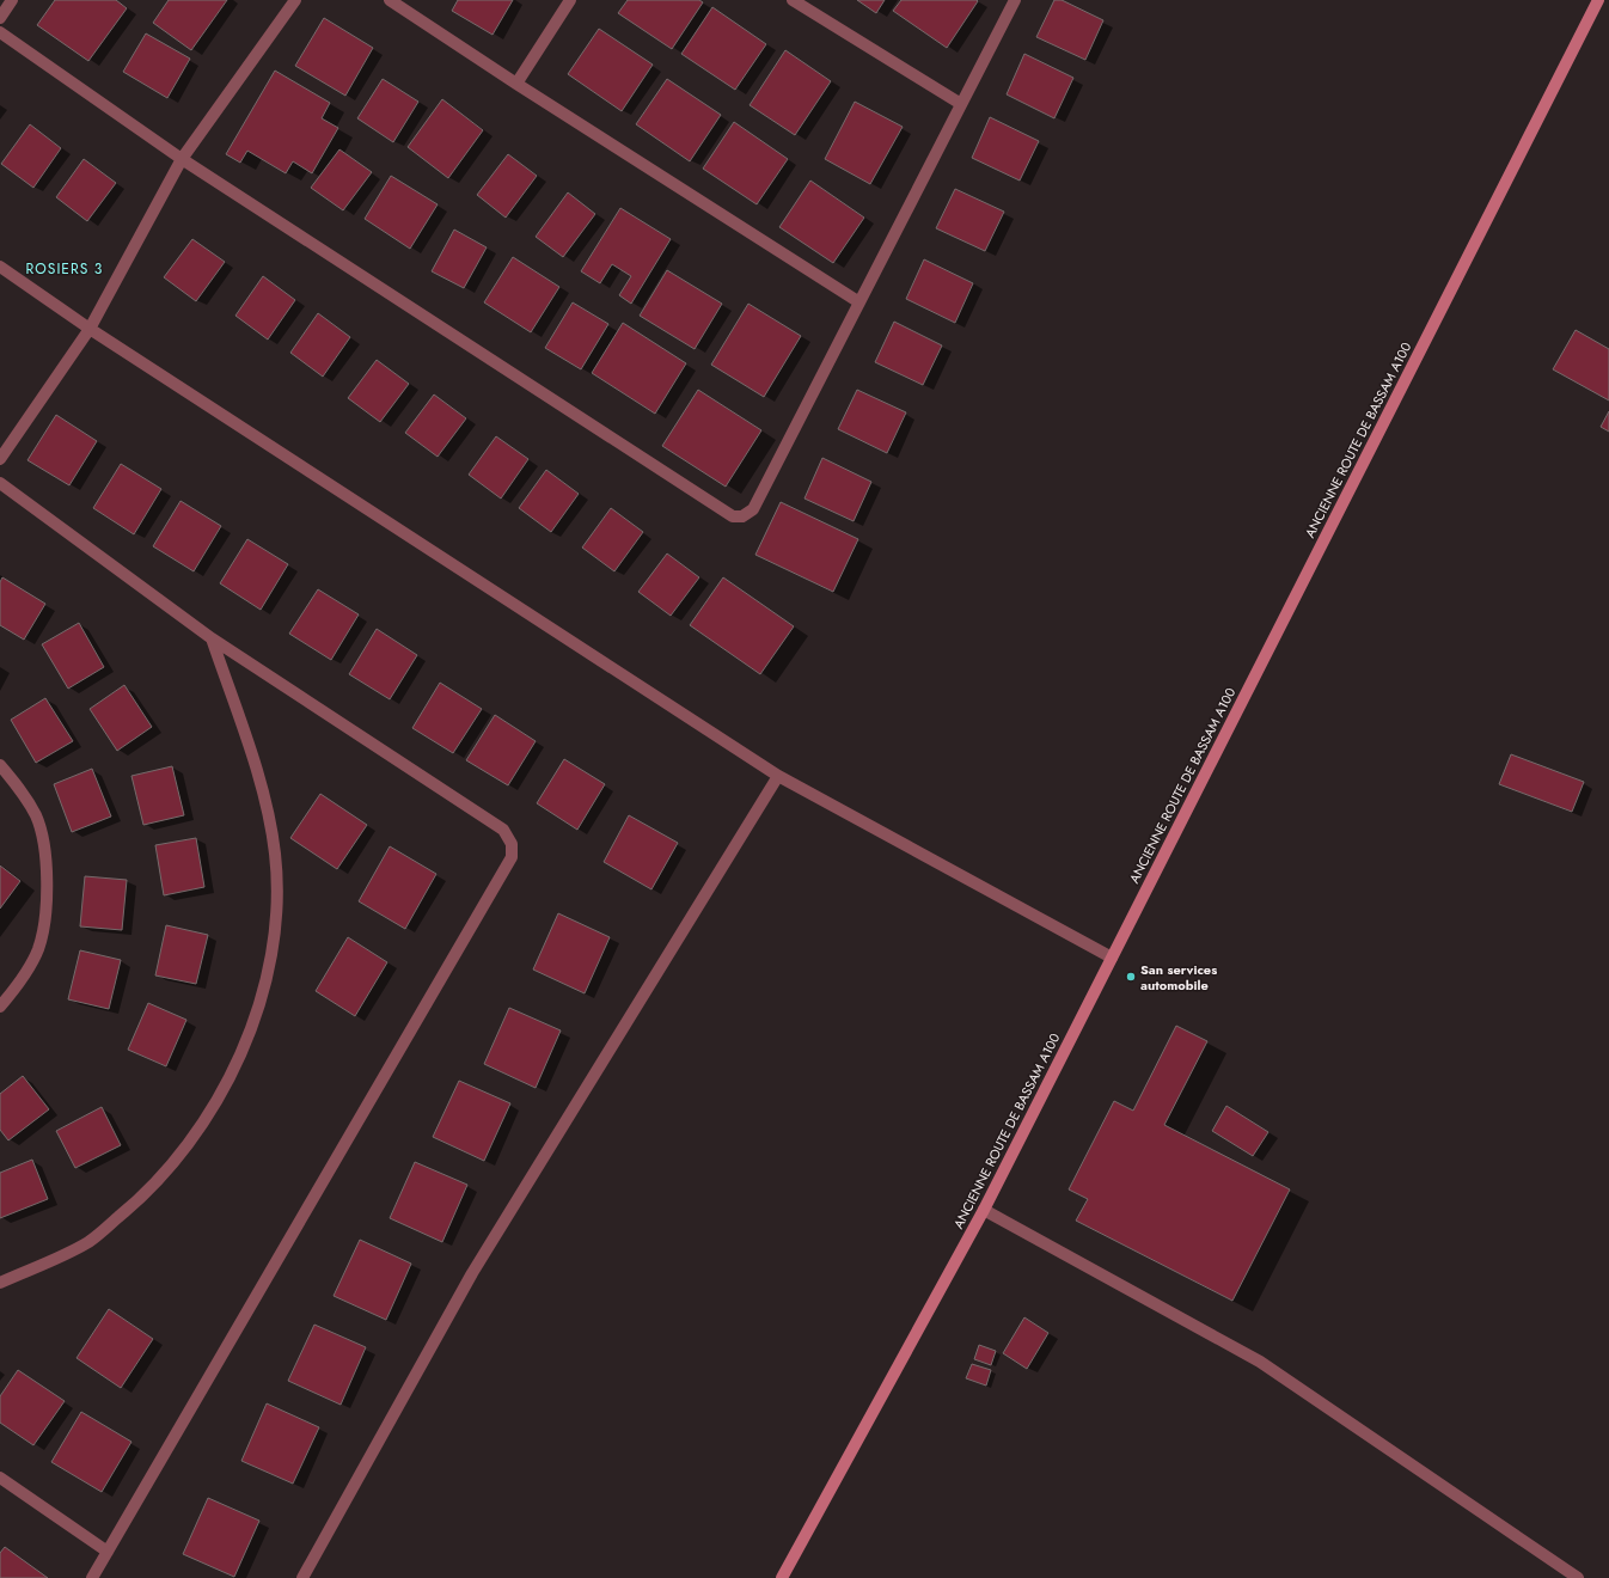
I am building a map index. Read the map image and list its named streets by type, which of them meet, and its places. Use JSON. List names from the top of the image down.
{
  "streets": {
    "main road": ["ANCIENNE ROUTE DE BASSAM A100"]
  },
  "districts": ["ROSIERS 3"],
  "places": ["San services automobile"]
}
